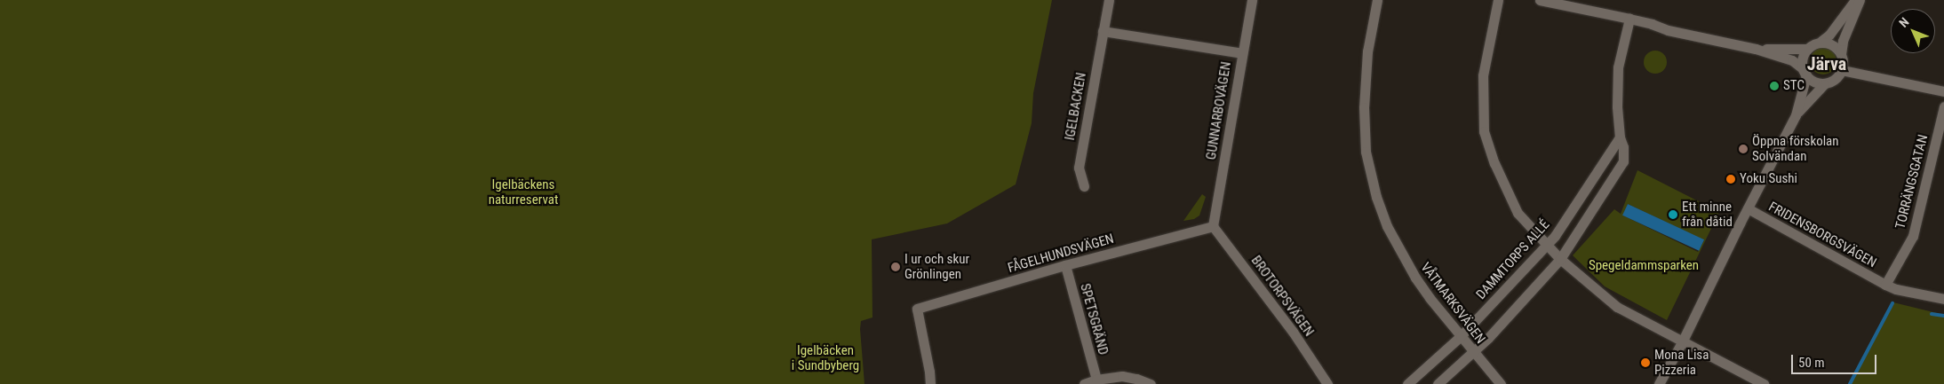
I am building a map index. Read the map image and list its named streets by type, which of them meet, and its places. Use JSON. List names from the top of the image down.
{
  "streets": {
    "street": [
      "IGELBACKEN",
      "GUNNARBOVÄGEN",
      "TORRÄNGSGATAN",
      "FRIDENSBORGSVÄGEN",
      "FÅGELHUNDSVÄGEN",
      "DAMMTORPS ALLÉ",
      "BROTORPSVÄGEN",
      "VÅTMARKSVÄGEN",
      "SPETSGRÄND"
    ]
  },
  "crossings": [
    ["GUNNARBOVÄGEN", "FÅGELHUNDSVÄGEN"],
    ["GUNNARBOVÄGEN", "BROTORPSVÄGEN"],
    ["TORRÄNGSGATAN", "FRIDENSBORGSVÄGEN"],
    ["FÅGELHUNDSVÄGEN", "BROTORPSVÄGEN"],
    ["FÅGELHUNDSVÄGEN", "SPETSGRÄND"],
    ["DAMMTORPS ALLÉ", "VÅTMARKSVÄGEN"]
  ],
  "districts": ["Järva"],
  "parks": ["Igelbäckens naturreservat", "Spegeldammsparken", "Igelbäcken i Sundbyberg"],
  "places": [
    "STC",
    "Öppna förskolan Solvändan",
    "Yoku Sushi",
    "Ett minne från dåtid",
    "I ur och skur Grönlingen",
    "Mona Lisa Pizzeria"
  ],
  "scale_bar": "50 m",
  "north": "top left"
}
